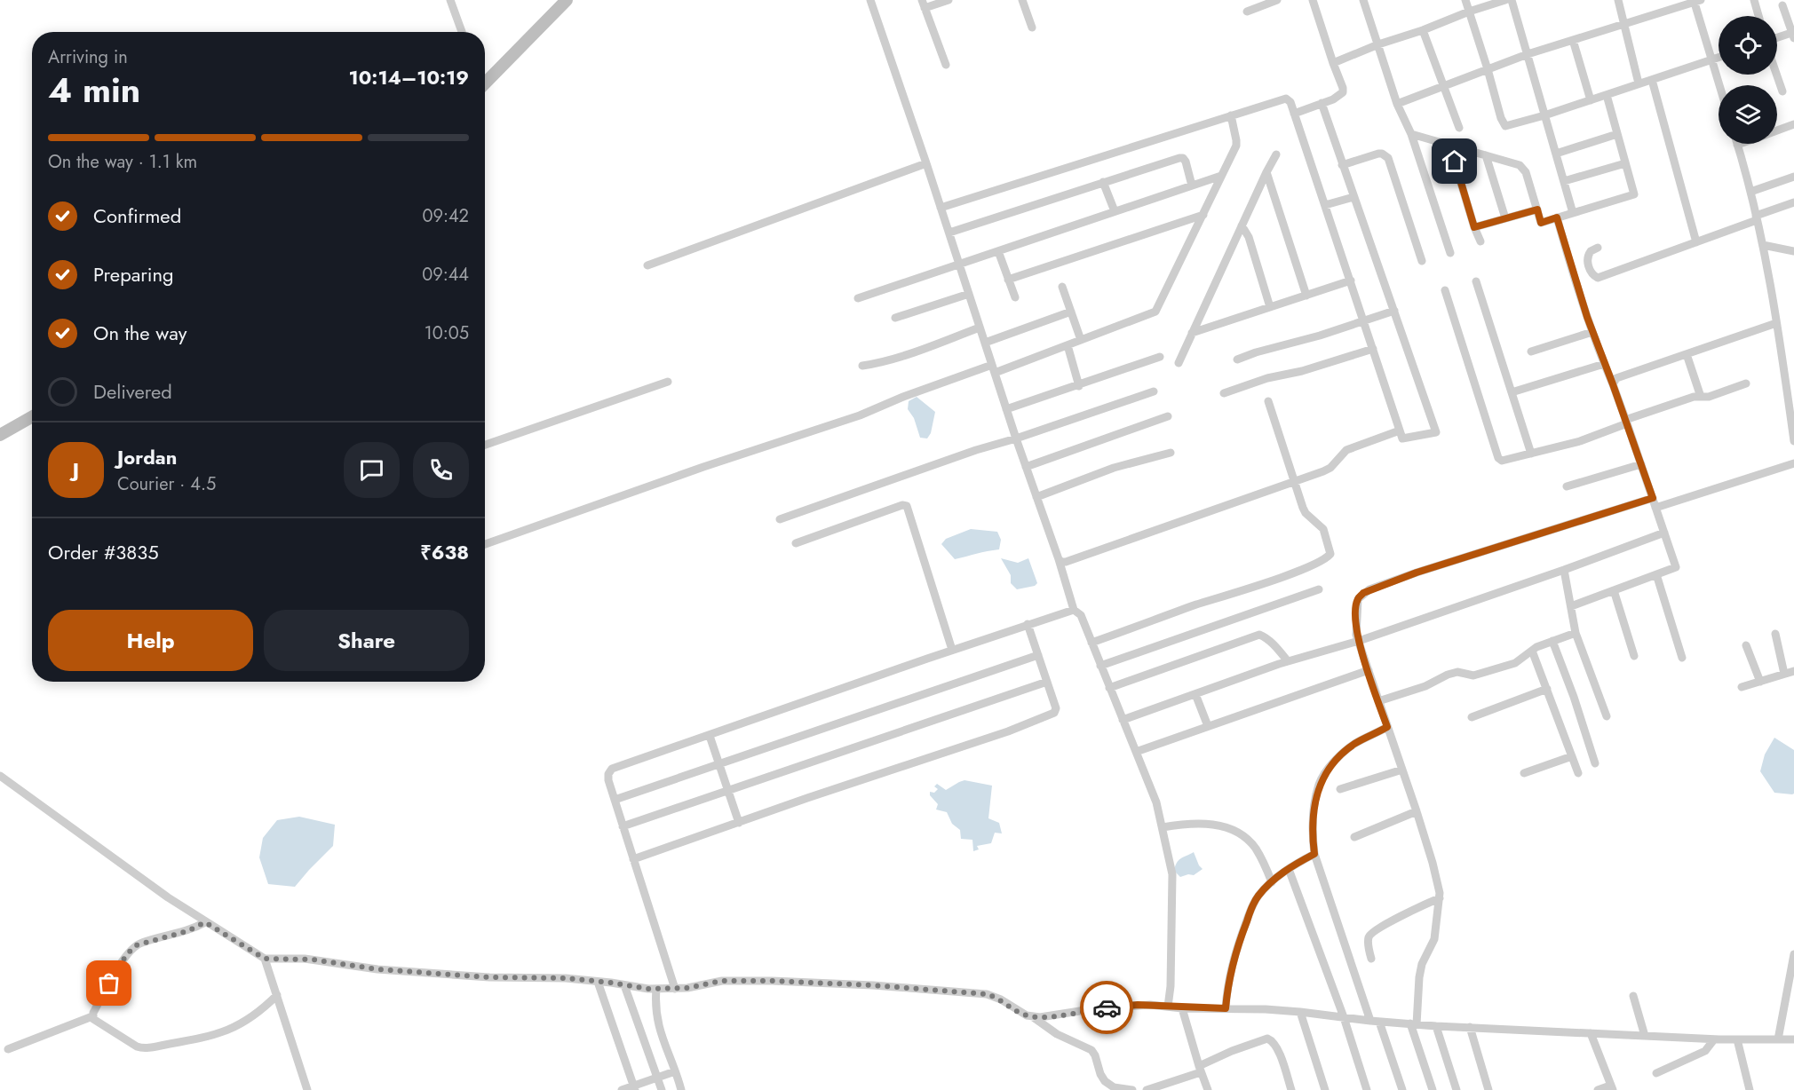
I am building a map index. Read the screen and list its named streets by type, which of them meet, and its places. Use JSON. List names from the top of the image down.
{
  "page": {
    "heading": ["4 min", "Arriving in", "10:14–10:19"],
    "panel": [
      "Jordan",
      "Courier · 4.5",
      "Order #3835",
      "₹638"
    ],
    "bar": "On the way · 1.1 km",
    "list": [
      ["Confirmed", "09:42"],
      ["Preparing", "09:44"],
      ["On the way", "10:05"],
      "Delivered"
    ],
    "round": "J",
    "buttons": ["Help", "Share"]
  }
}
